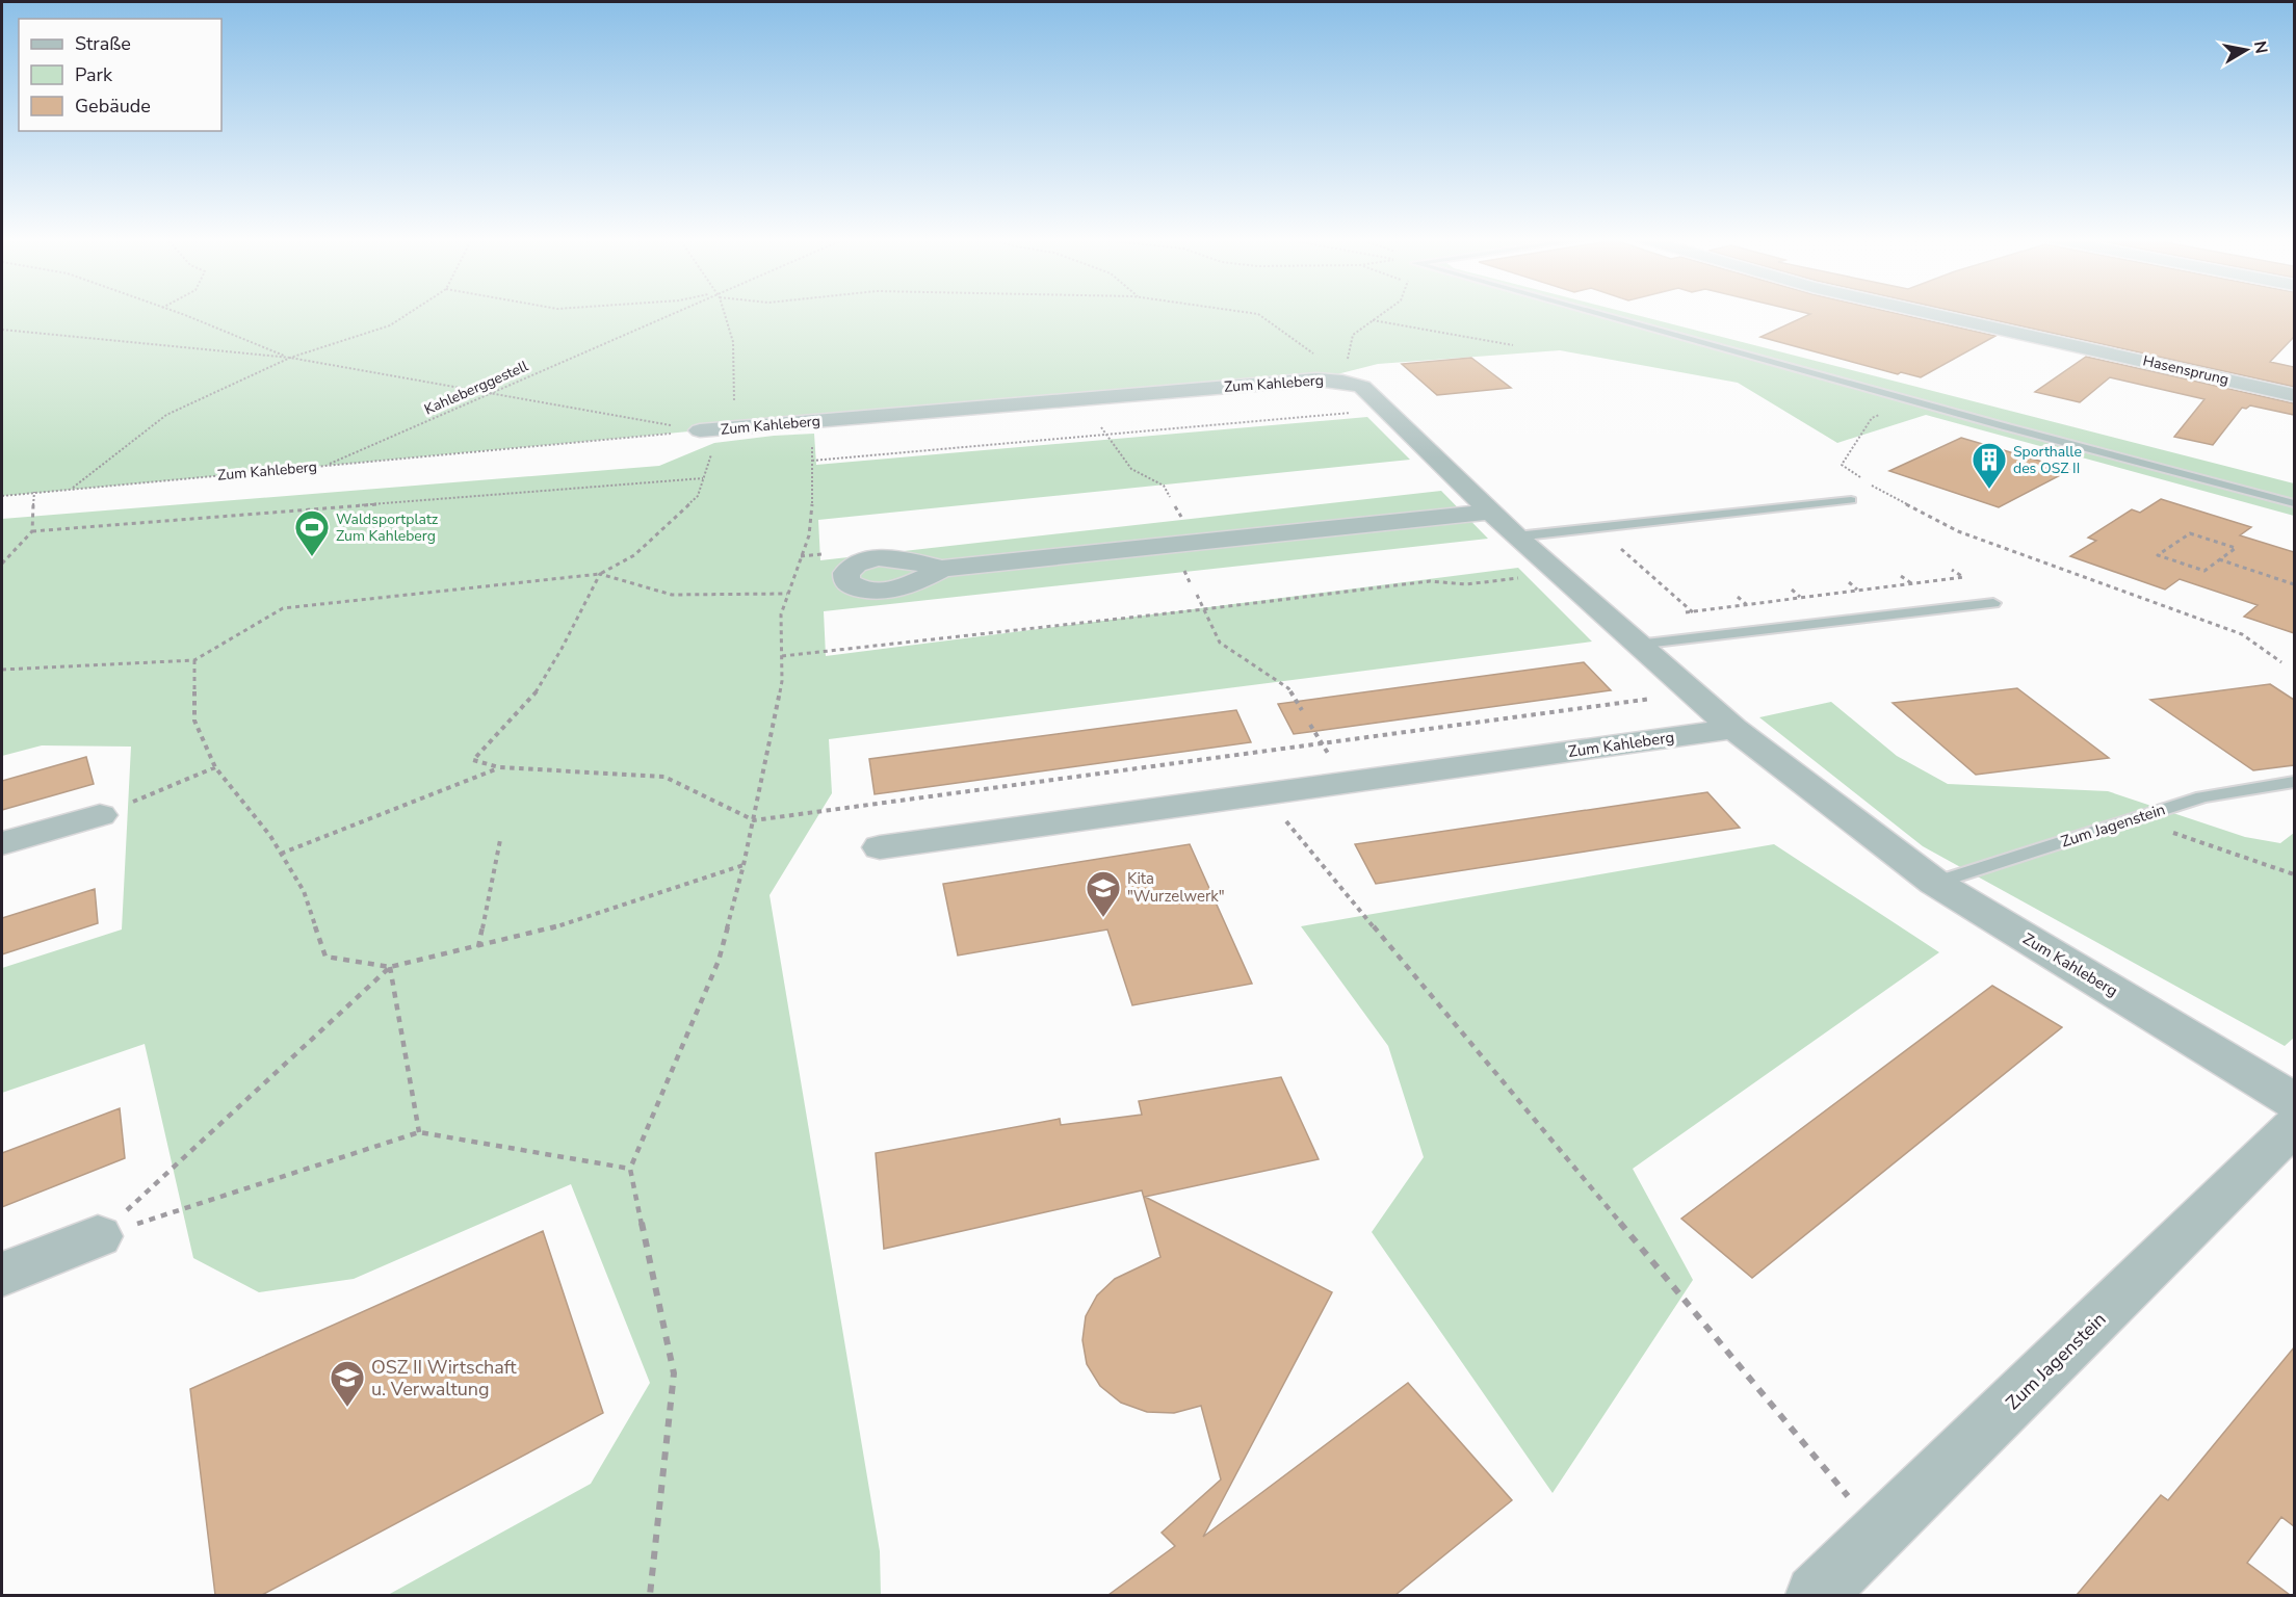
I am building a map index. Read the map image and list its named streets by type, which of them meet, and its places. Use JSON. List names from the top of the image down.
{
  "streets": {
    "street": ["Hasensprung", "Zum Kahleberg", "Zum Jagenstein"],
    "path": ["Kahleberggestell"]
  },
  "crossings": [
    ["Zum Kahleberg", "Kahleberggestell"],
    ["Zum Kahleberg", "Zum Jagenstein"]
  ],
  "places": {
    "building": ["Sporthalle des OSZ II"],
    "sports": ["Waldsportplatz Zum Kahleberg"],
    "school or university": ["Kita \"Wurzelwerk\"", "OSZ II Wirtschaft u. Verwaltung"]
  },
  "legend": ["Straße", "Park", "Gebäude"],
  "north": "right"
}
